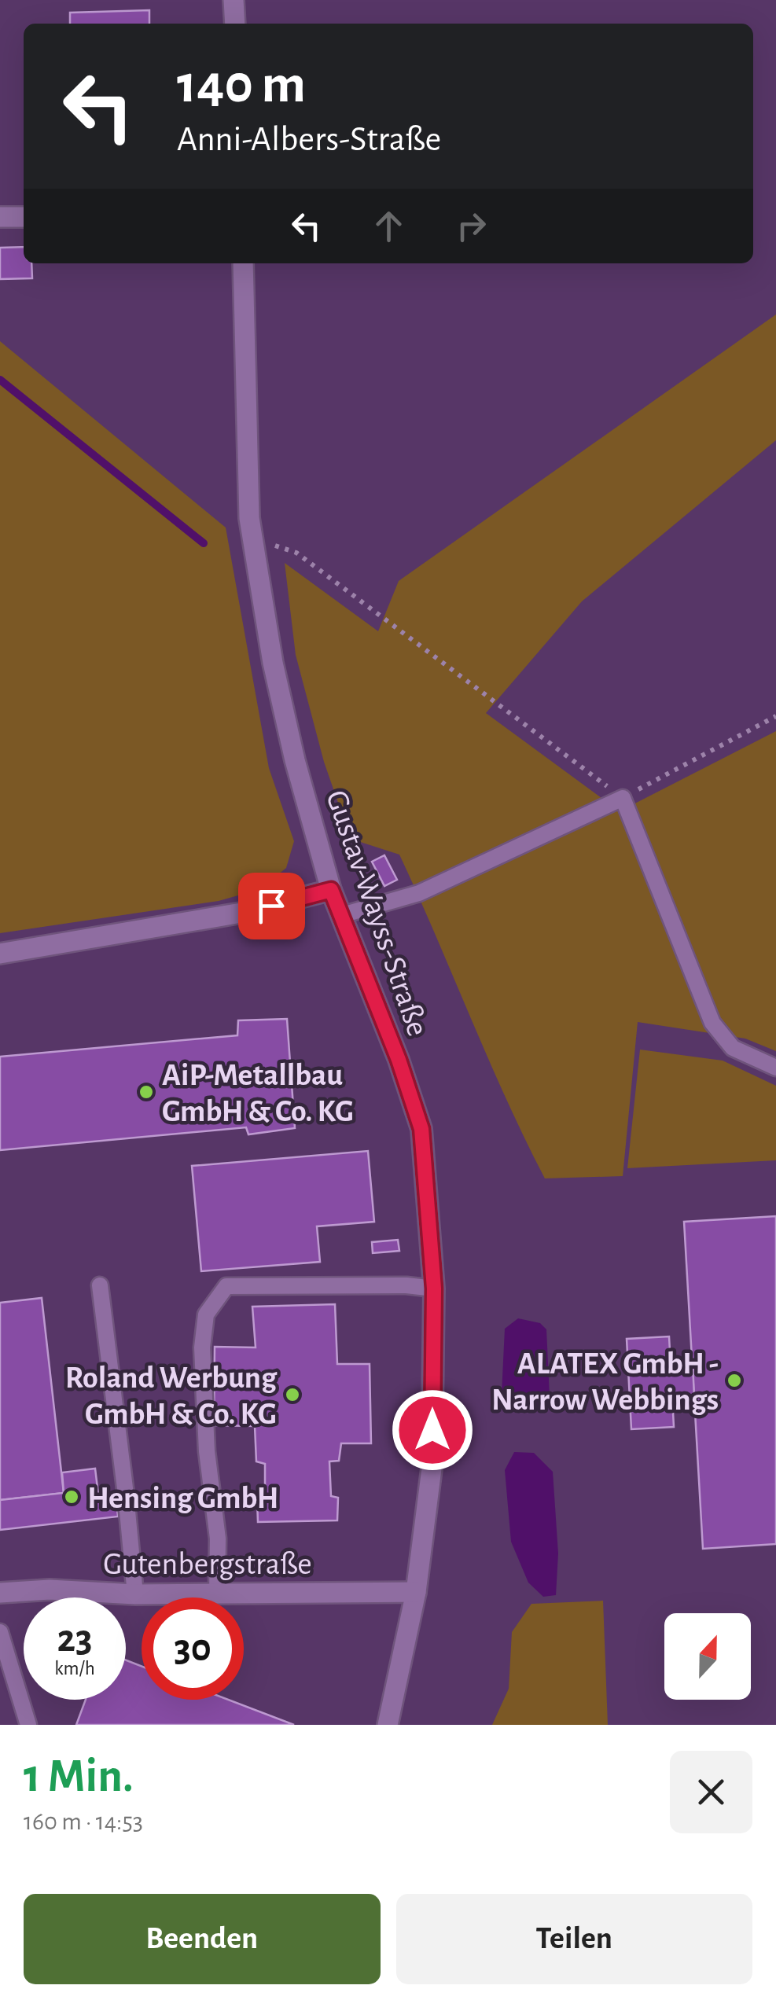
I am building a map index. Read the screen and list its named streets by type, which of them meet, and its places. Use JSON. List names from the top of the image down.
{
  "streets": {
    "street": ["Gustav-Wayss-Straße", "Gutenbergstraße"]
  },
  "crossings": [
    ["Gustav-Wayss-Straße", "Gutenbergstraße"]
  ],
  "places": [
    "AiP-Metallbau GmbH & Co. KG",
    "ALATEX GmbH - Narrow Webbings",
    "Roland Werbung GmbH & Co. KG",
    "Hensing GmbH"
  ],
  "north": "top",
  "page": {
    "turn": ["140 m", "Anni-Albers-Straße"],
    "speed": "23 km/h",
    "limit": "30",
    "heading": ["1 Min.", "160 m · 14:53"],
    "buttons": ["Beenden", "Teilen"]
  }
}
